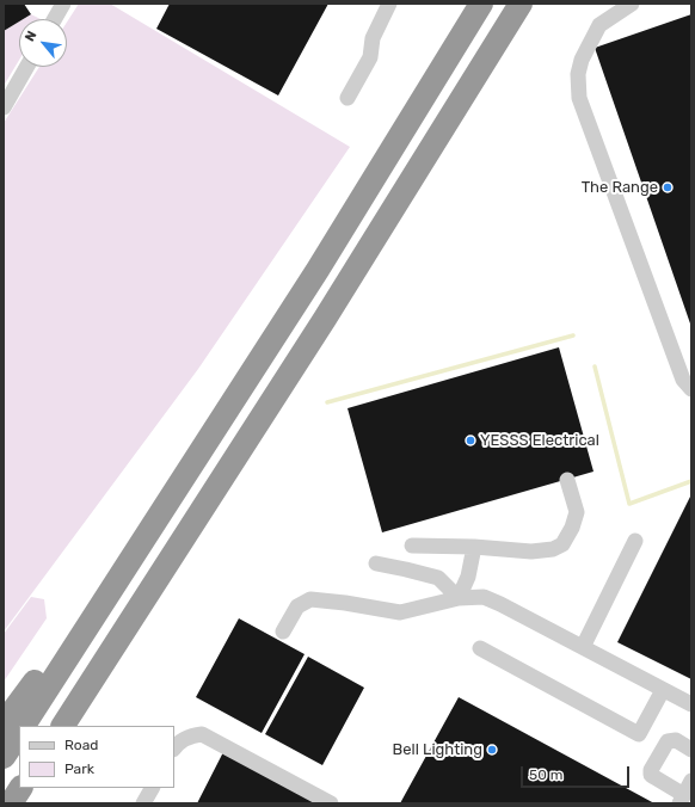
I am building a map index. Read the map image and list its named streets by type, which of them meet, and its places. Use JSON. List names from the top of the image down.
{
  "places": ["The Range", "YESSS Electrical", "Bell Lighting"],
  "legend": ["Road", "Park"],
  "scale_bar": "50 m",
  "north": "top left"
}
